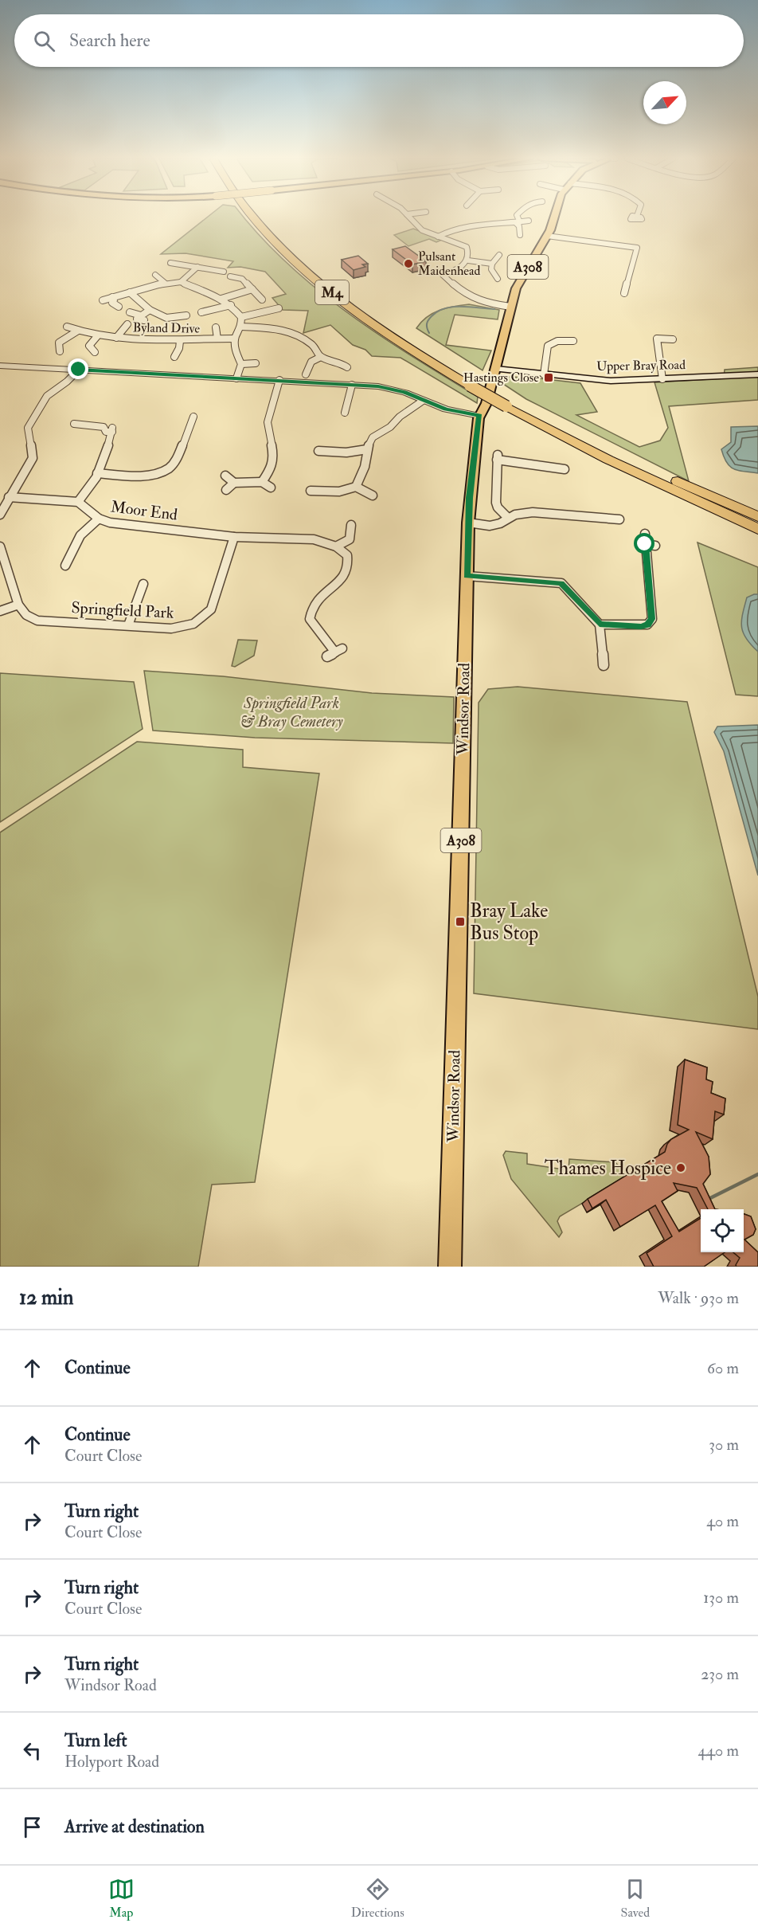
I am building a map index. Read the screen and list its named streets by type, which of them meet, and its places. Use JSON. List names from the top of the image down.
{
  "streets": {
    "highway": ["M4"],
    "main road": ["A308", "Upper Bray Road", "Windsor Road"],
    "street": ["Byland Drive", "Moor End", "Springfield Park"]
  },
  "crossings": [
    ["Upper Bray Road", "Windsor Road"],
    ["Moor End", "Springfield Park"]
  ],
  "parks": ["Springfield Park & Bray Cemetery"],
  "places": {
    "other": ["Pulsant Maidenhead", "Thames Hospice"],
    "transit": ["Hastings Close", "Bray Lake Bus Stop"]
  },
  "north": "top right",
  "page": {
    "search": "Search here",
    "heading": ["12 min", "Walk · 930 m"],
    "list": [
      ["Continue", "60 m"],
      ["Continue", "Court Close", "30 m"],
      ["Turn right", "Court Close", "40 m"],
      ["Turn right", "Court Close", "130 m"],
      ["Turn right", "Windsor Road", "230 m"],
      ["Turn left", "Holyport Road", "440 m"],
      "Arrive at destination"
    ],
    "nav": ["Map", "Directions", "Saved"]
  }
}
